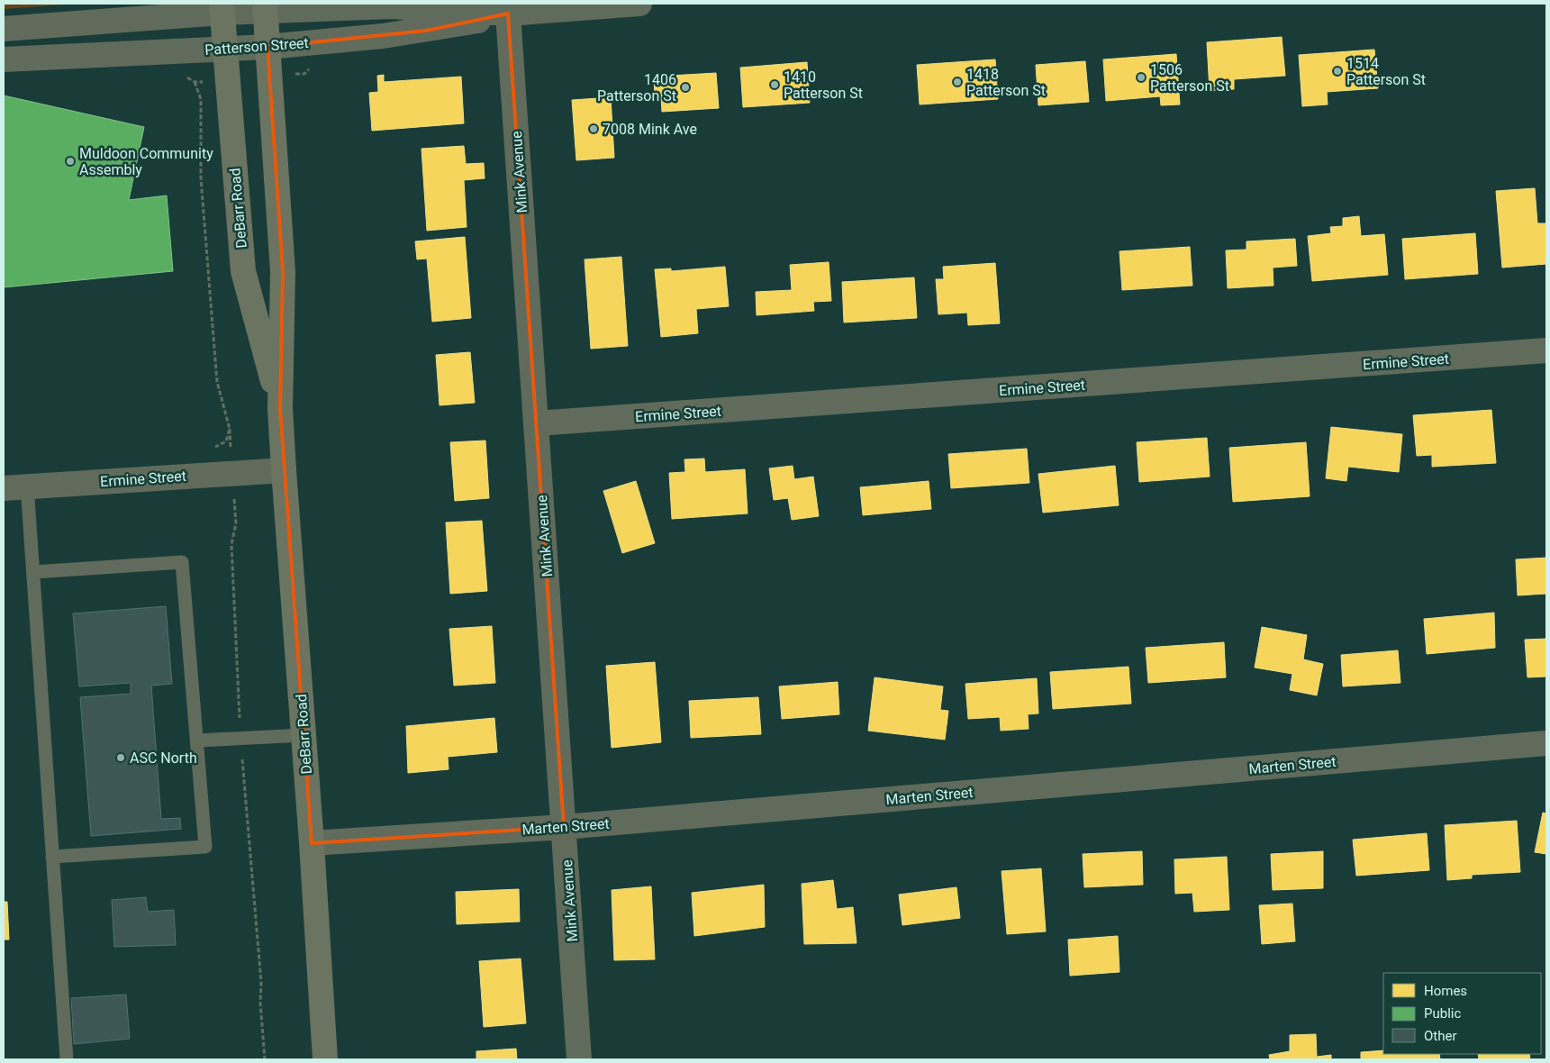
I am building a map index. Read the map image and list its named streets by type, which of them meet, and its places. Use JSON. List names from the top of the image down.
{
  "streets": {
    "main road": ["DeBarr Road"],
    "street": [
      "Patterson Street",
      "Mink Avenue",
      "Ermine Street",
      "Marten Street"
    ]
  },
  "crossings": [
    ["Patterson Street", "Mink Avenue"],
    ["Patterson Street", "DeBarr Road"],
    ["Mink Avenue", "Ermine Street"],
    ["Mink Avenue", "Marten Street"],
    ["DeBarr Road", "Ermine Street"],
    ["DeBarr Road", "Marten Street"]
  ],
  "places": [
    "1514 Patterson St",
    "1506 Patterson St",
    "1418 Patterson St",
    "1410 Patterson St",
    "1406 Patterson St",
    "7008 Mink Ave",
    "Muldoon Community Assembly",
    "ASC North"
  ],
  "legend": ["Homes", "Public", "Other"]
}
